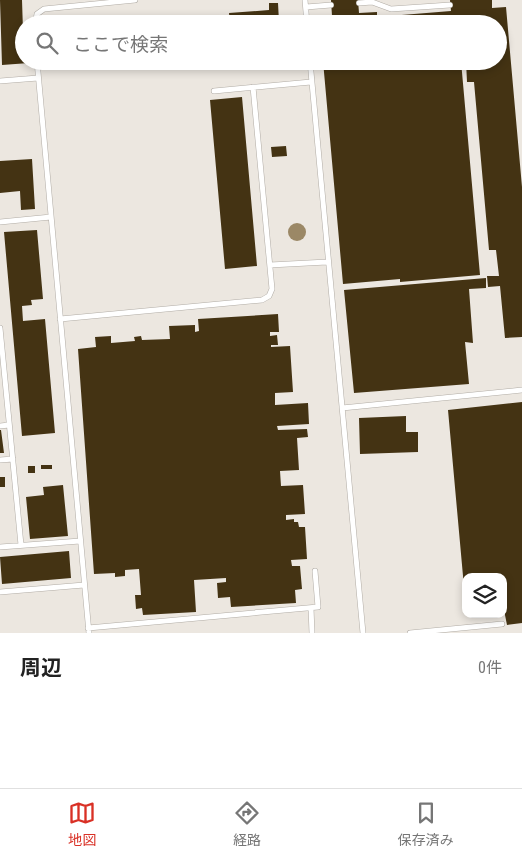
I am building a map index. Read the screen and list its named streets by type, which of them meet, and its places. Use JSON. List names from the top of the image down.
{
  "page": {
    "search": "ここで検索",
    "heading": ["周辺", "0件"],
    "nav": ["地図", "経路", "保存済み"]
  }
}
